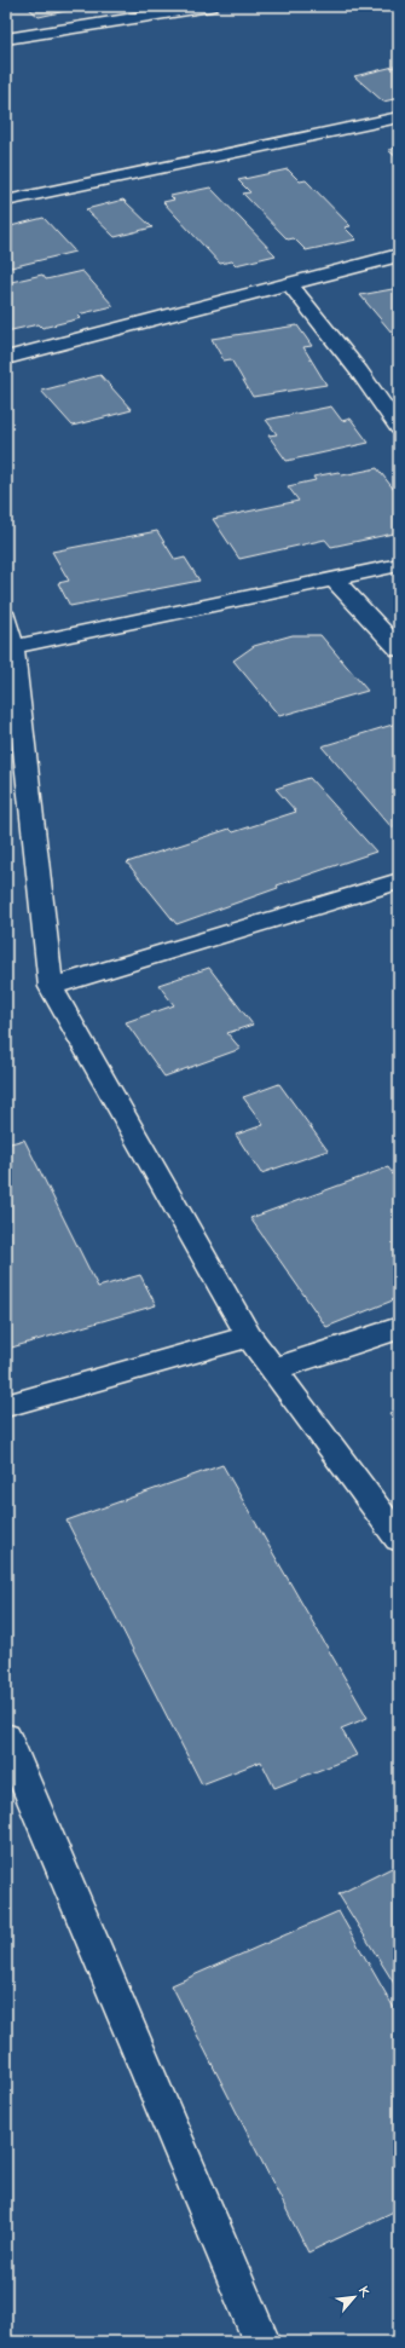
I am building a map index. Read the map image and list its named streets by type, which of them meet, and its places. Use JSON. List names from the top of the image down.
{
  "north": "top right"
}
